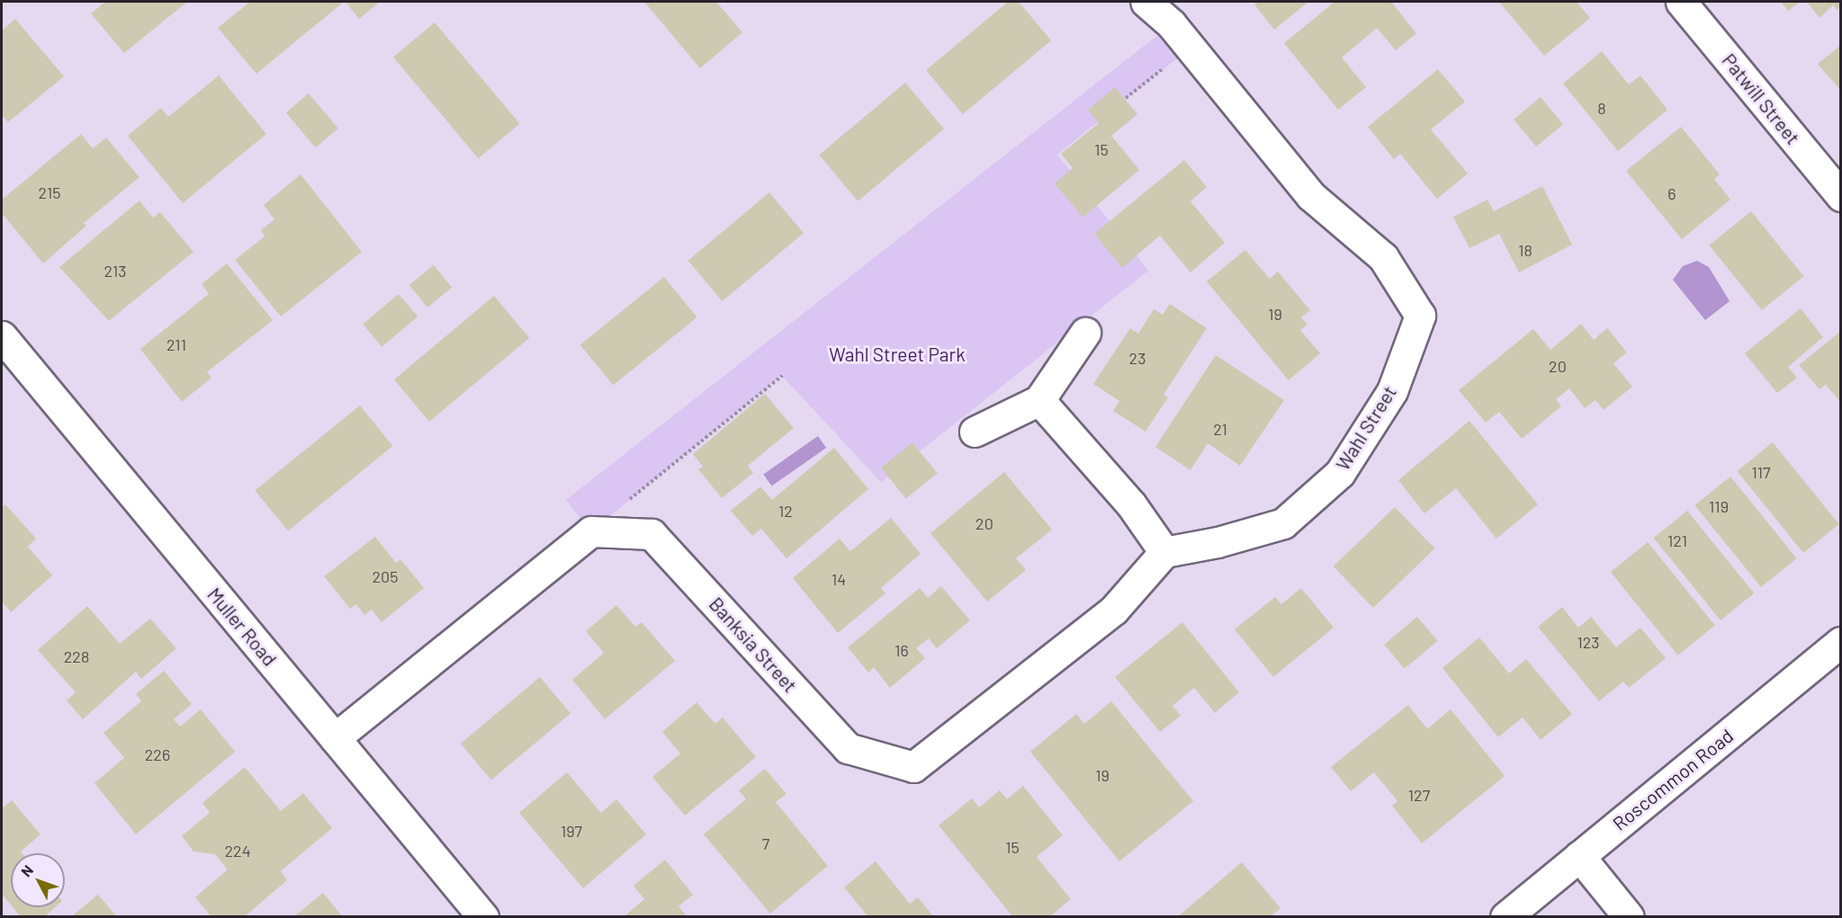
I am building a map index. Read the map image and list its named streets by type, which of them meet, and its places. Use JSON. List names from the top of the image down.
{
  "streets": {
    "street": [
      "Patwill Street",
      "Wahl Street",
      "Muller Road",
      "Banksia Street",
      "Roscommon Road"
    ]
  },
  "crossings": [
    ["Wahl Street", "Banksia Street"],
    ["Muller Road", "Banksia Street"]
  ],
  "parks": ["Wahl Street Park"],
  "house_numbers": [
    "8",
    "15",
    "215",
    "6",
    "18",
    "213",
    "19",
    "211",
    "23",
    "20",
    "21",
    "117",
    "119",
    "12",
    "20",
    "121",
    "205",
    "14",
    "123",
    "16",
    "228",
    "226",
    "19",
    "127",
    "197",
    "7",
    "15",
    "224"
  ],
  "north": "top left"
}
